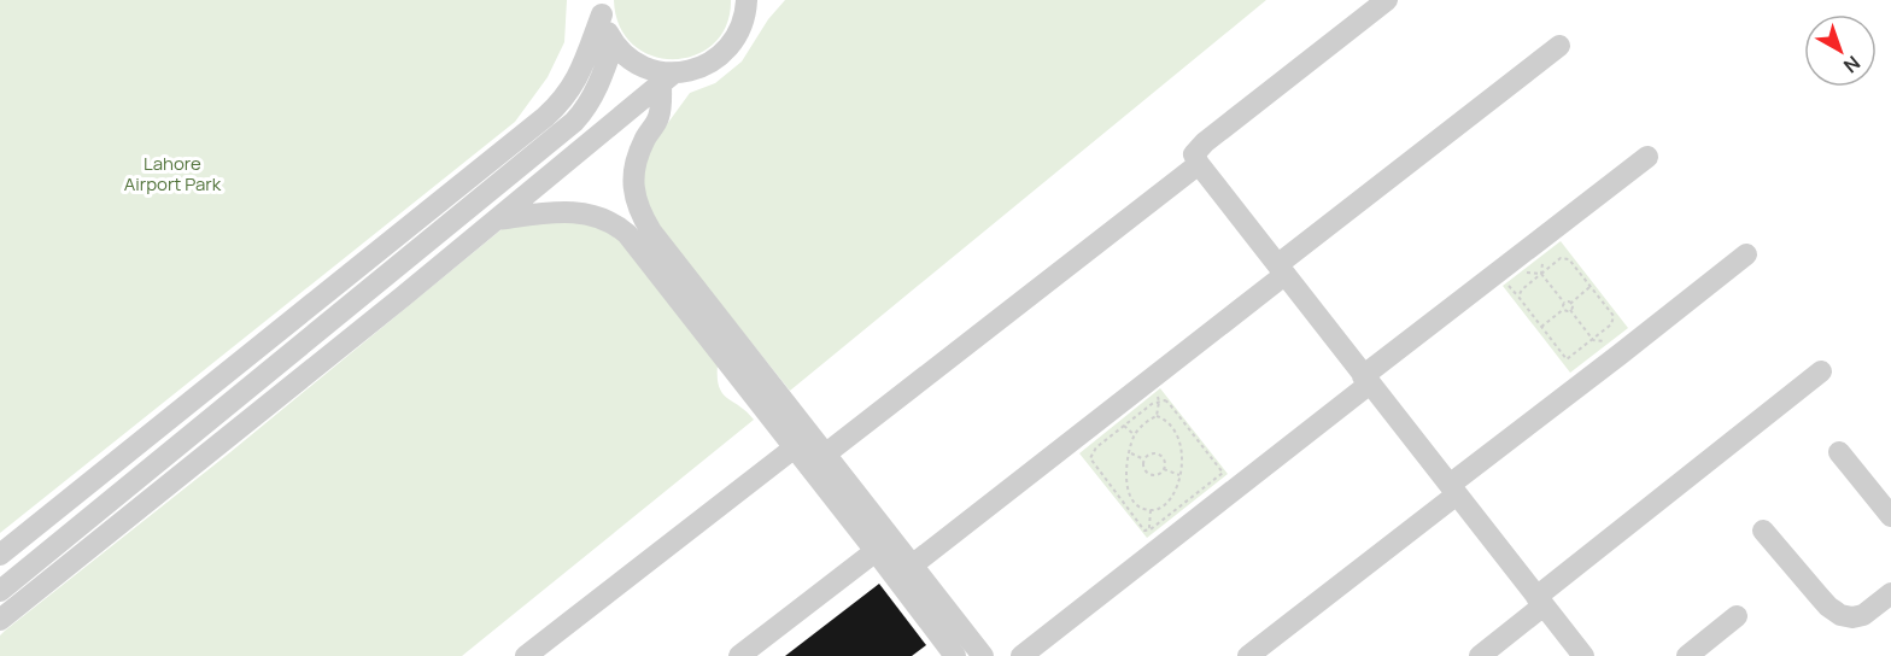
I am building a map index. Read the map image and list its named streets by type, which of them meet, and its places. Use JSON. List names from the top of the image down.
{
  "parks": ["Lahore Airport Park"],
  "north": "bottom right"
}
